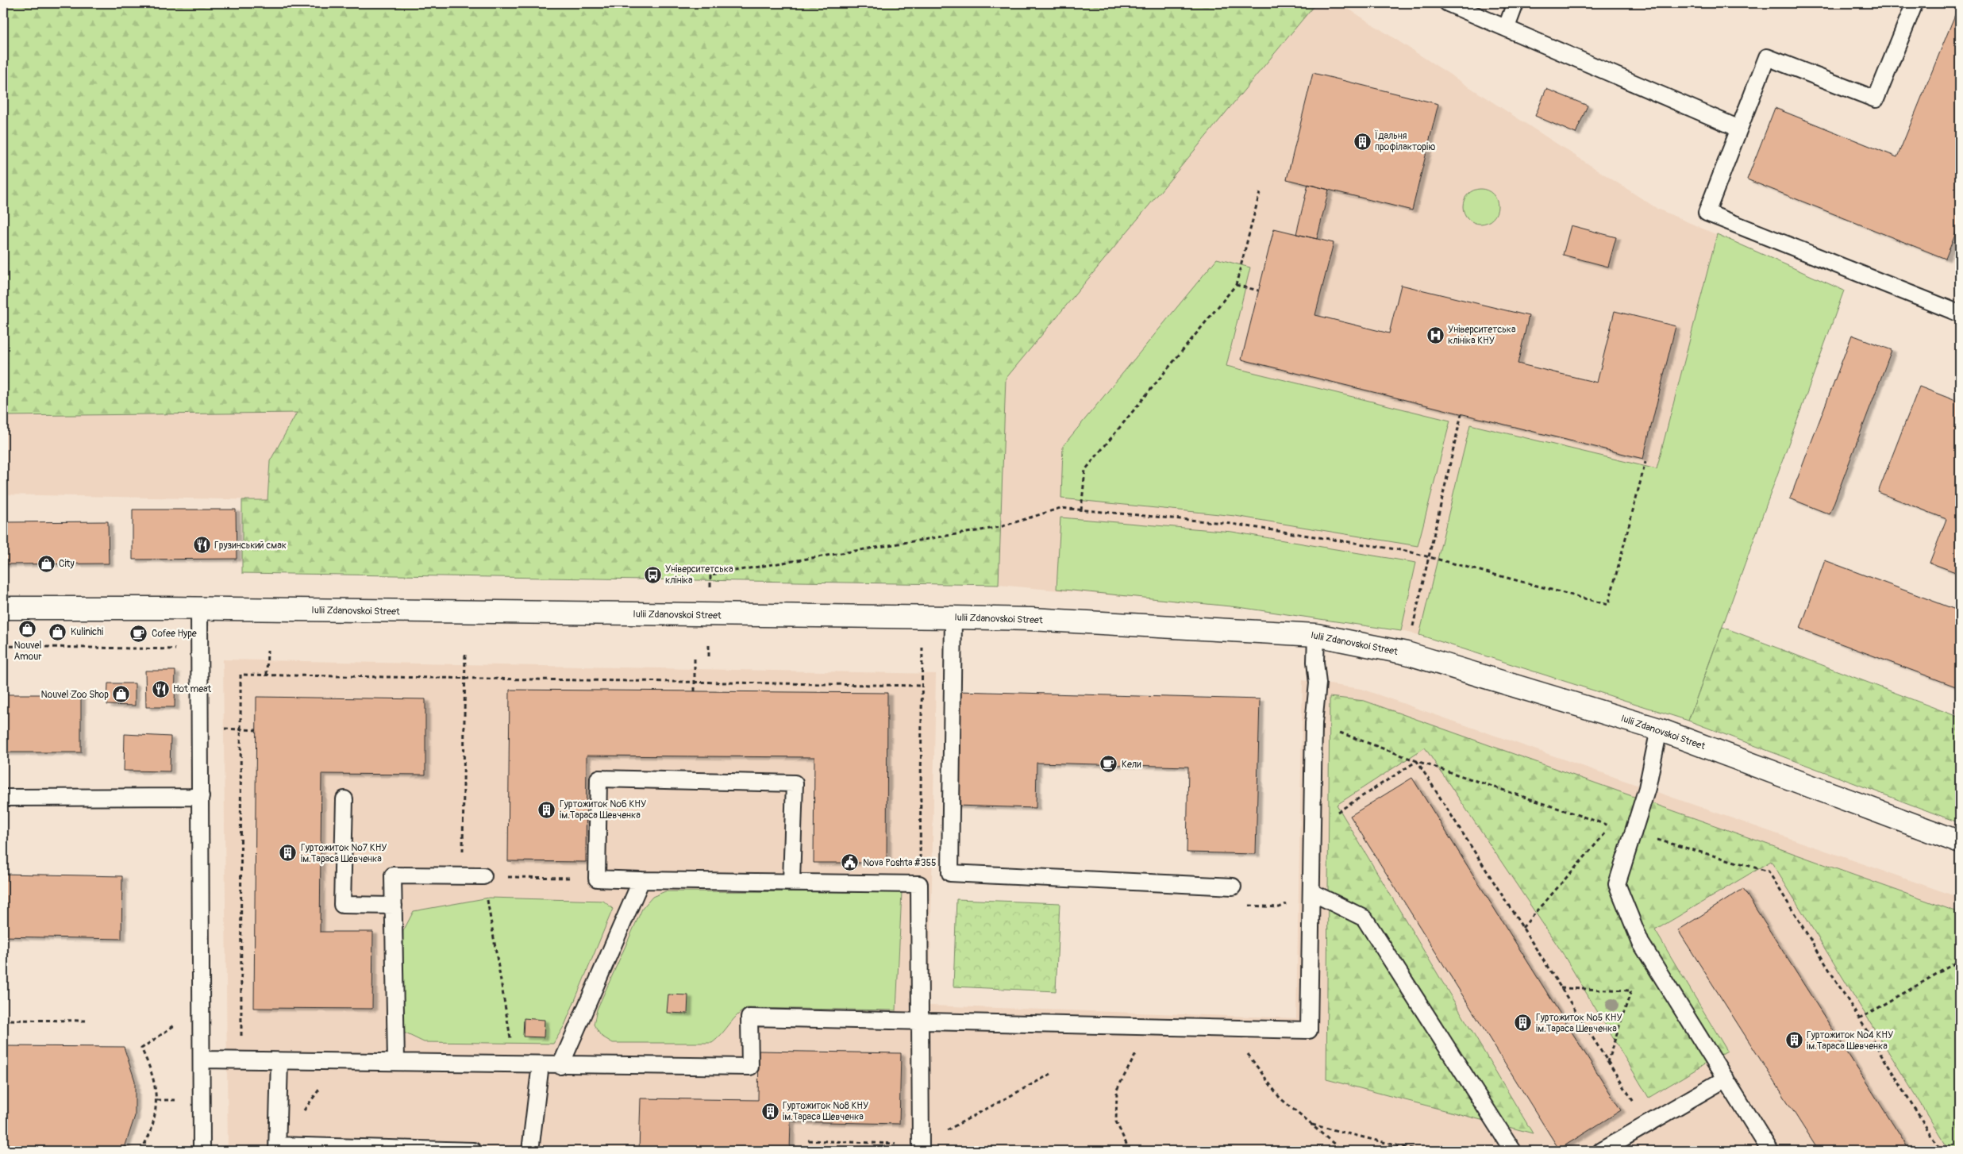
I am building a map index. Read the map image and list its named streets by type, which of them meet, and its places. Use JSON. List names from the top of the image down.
{
  "streets": {
    "street": ["Iulii Zdanovskoi Street"]
  },
  "places": {
    "building": [
      "Їдальня профілакторію",
      "Гуртожиток №6 КНУ ім.Тараса Шевченка",
      "Гуртожиток №7 КНУ ім.Тараса Шевченка",
      "Гуртожиток №5 КНУ ім.Тараса Шевченка",
      "Гуртожиток №4 КНУ ім.Тараса Шевченка",
      "Гуртожиток №8 КНУ ім.Тараса Шевченка"
    ],
    "hospital": ["Університетська клініка КНУ"],
    "restaurant": ["Грузинський смак", "Hot meat"],
    "shop": [
      "City",
      "Nouvel Amour",
      "Kulinichi",
      "Nouvel Zoo Shop"
    ],
    "bus stop": ["Університетська клініка"],
    "cafe": ["Cofee Hype", "Кели"],
    "public building": ["Nova Poshta #355"]
  }
}
